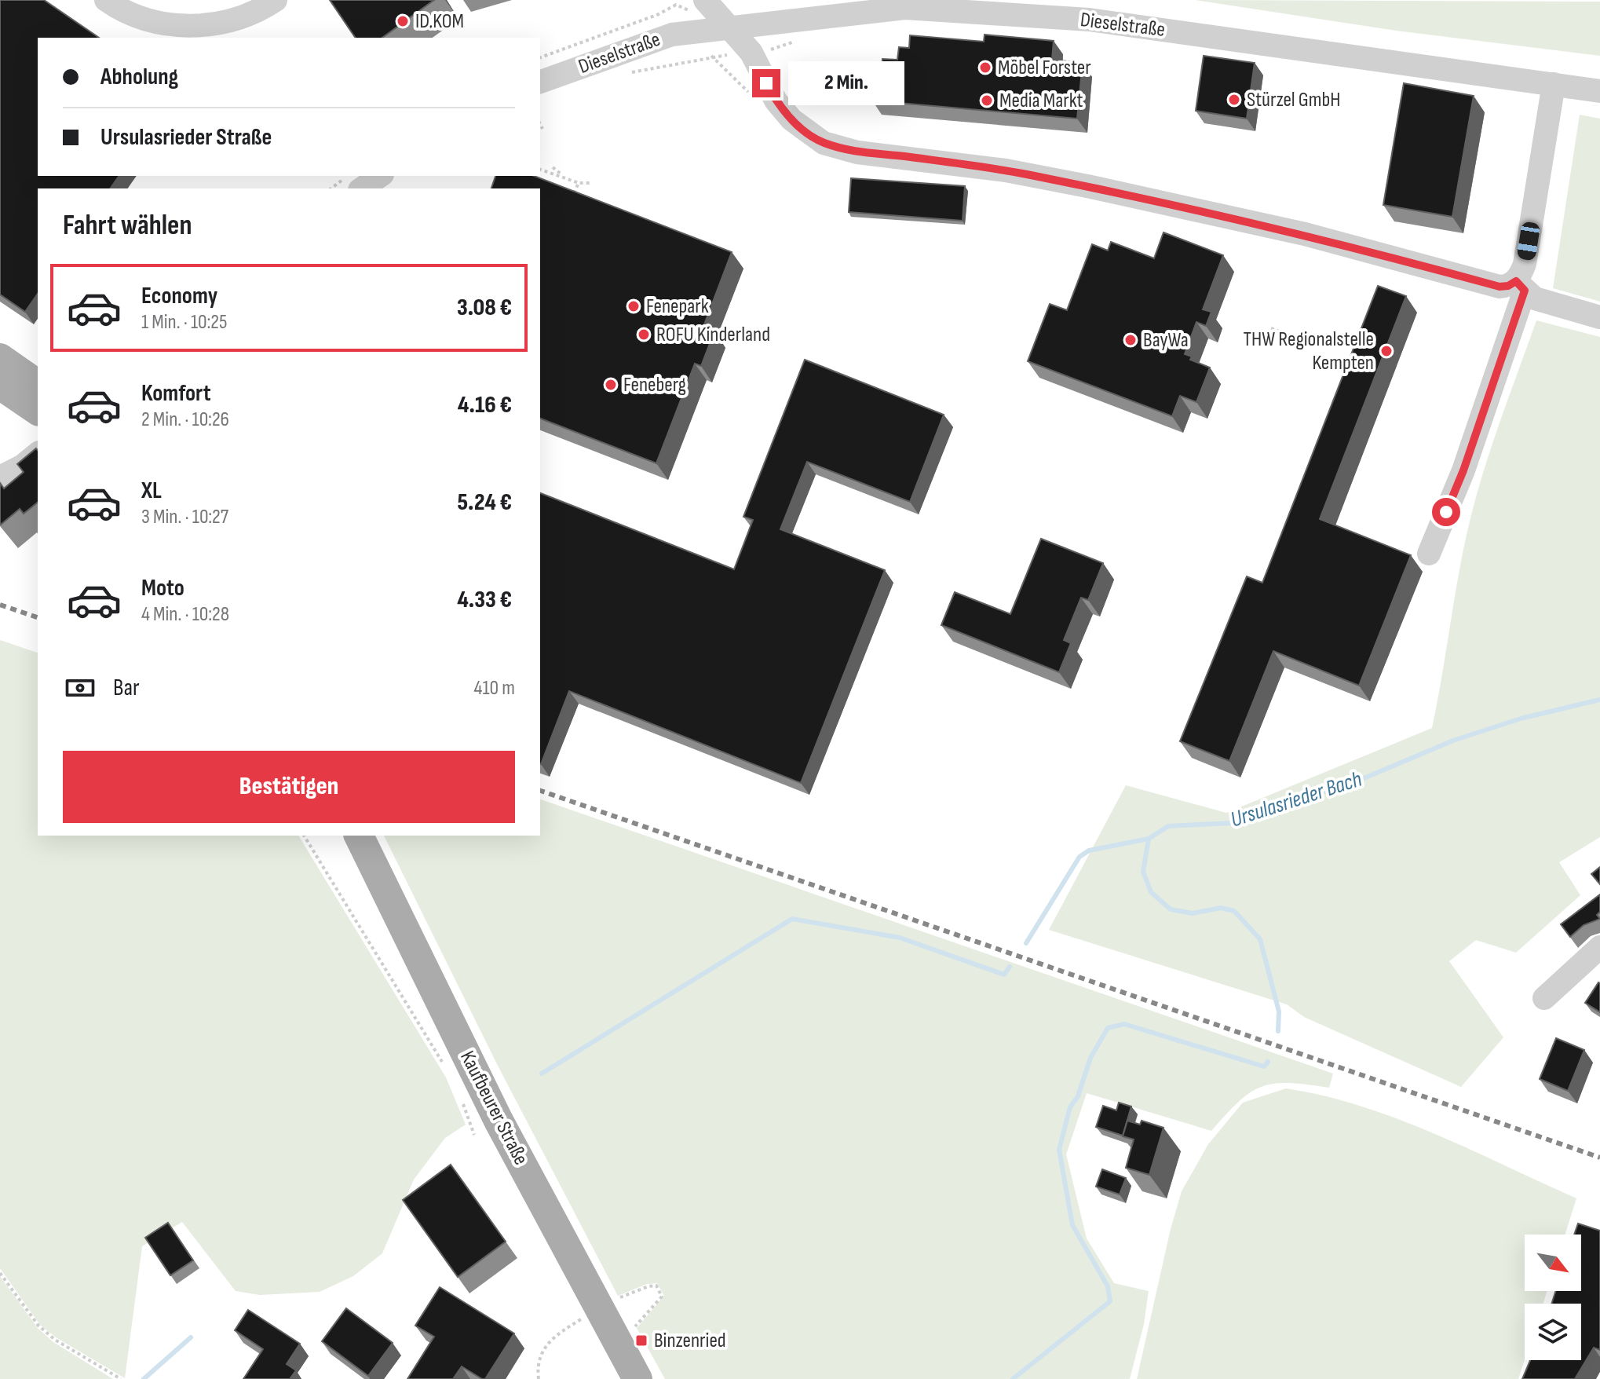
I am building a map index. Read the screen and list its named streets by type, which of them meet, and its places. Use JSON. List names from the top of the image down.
{
  "streets": {
    "main road": ["Kaufbeurer Straße"],
    "street": ["Dieselstraße"]
  },
  "water": ["Ursulasrieder Bach"],
  "places": {
    "other": [
      "ID.KOM",
      "Möbel Forster",
      "Stürzel GmbH",
      "Media Markt",
      "Fenepark",
      "ROFU Kinderland",
      "BayWa",
      "THW Regionalstelle Kempten",
      "Feneberg"
    ],
    "transit": ["Binzenried"]
  },
  "north": "bottom right",
  "page": {
    "banner": ["Abholung", "Ursulasrieder Straße"],
    "bubble": "2 Min.",
    "heading": "Fahrt wählen",
    "list": [
      {
        "name": "Economy",
        "note": "1 Min. · 10:25",
        "value": "3.08 €"
      },
      {
        "name": "Komfort",
        "note": "2 Min. · 10:26",
        "value": "4.16 €"
      },
      {
        "name": "XL",
        "note": "3 Min. · 10:27",
        "value": "5.24 €"
      },
      {
        "name": "Moto",
        "note": "4 Min. · 10:28",
        "value": "4.33 €"
      }
    ],
    "pay": ["Bar", "410 m"],
    "buttons": "Bestätigen"
  }
}
